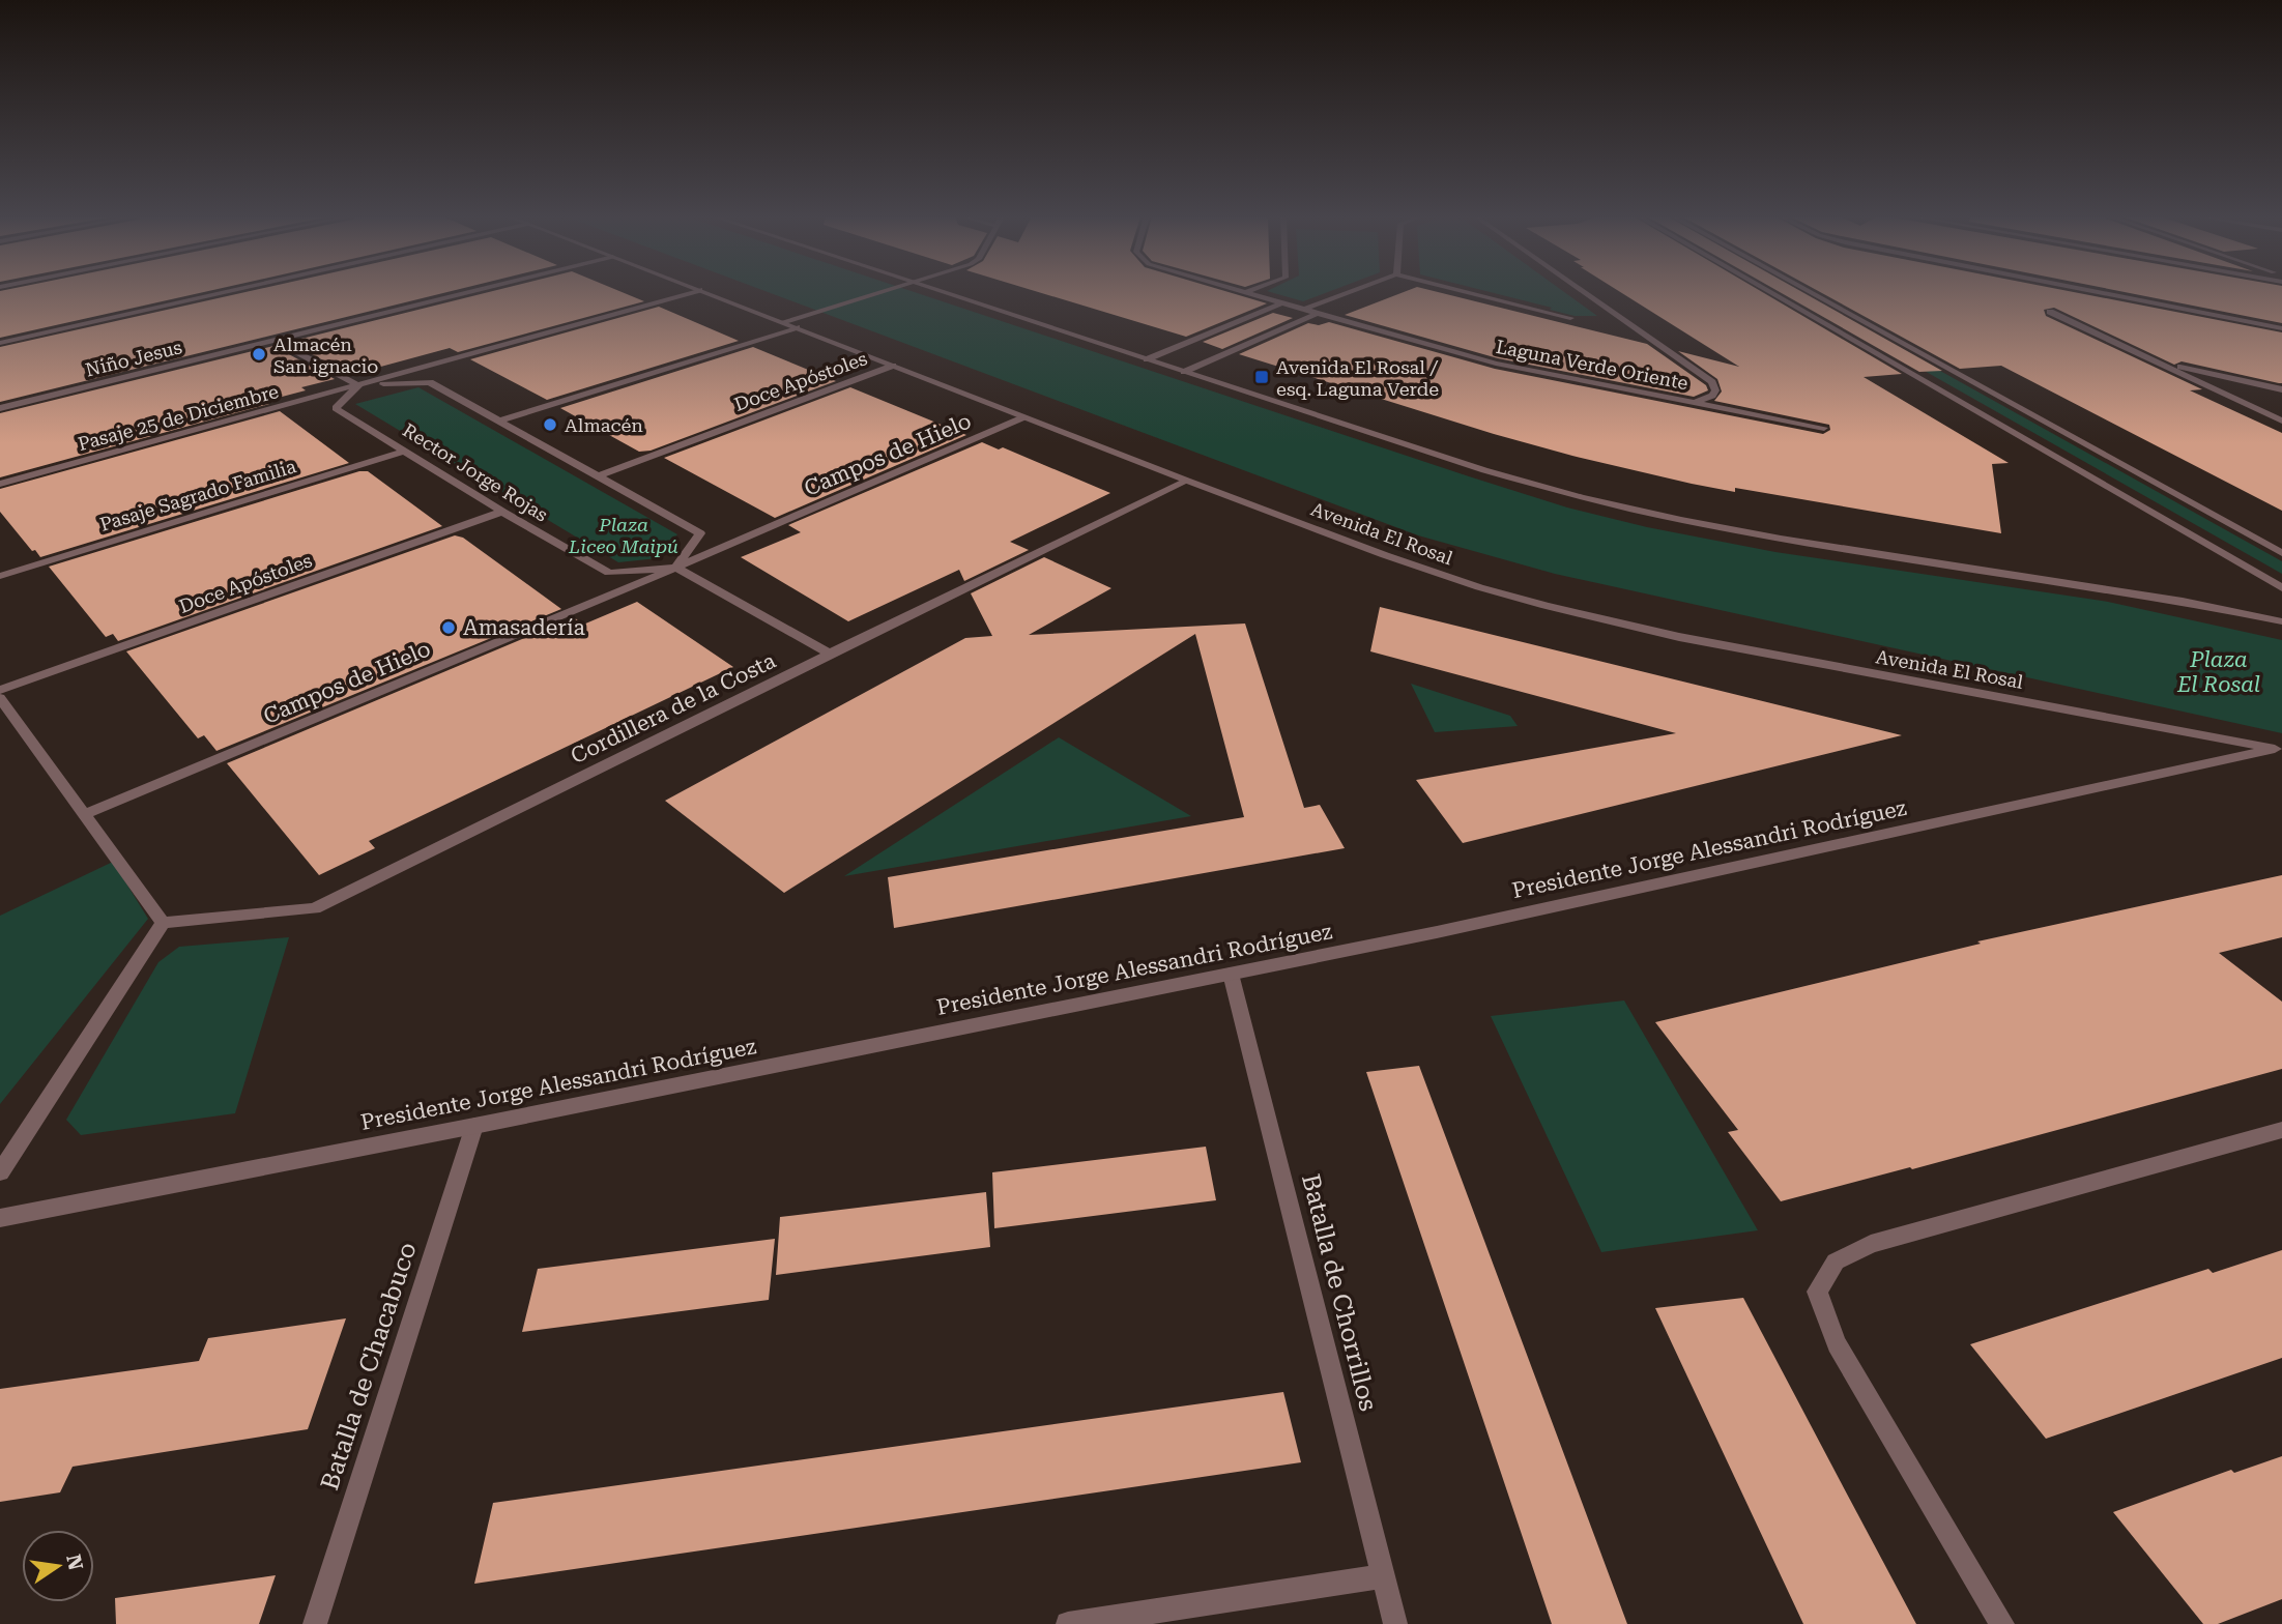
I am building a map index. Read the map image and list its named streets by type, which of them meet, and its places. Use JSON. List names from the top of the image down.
{
  "streets": {
    "street": [
      "Niño Jesus",
      "Laguna Verde Oriente",
      "Doce Apóstoles",
      "Pasaje 25 de Diciembre",
      "Campos de Hielo",
      "Rector Jorge Rojas",
      "Pasaje Sagrado Familia",
      "Avenida El Rosal",
      "Cordillera de la Costa",
      "Presidente Jorge Alessandri Rodríguez",
      "Batalla de Chorrillos",
      "Batalla de Chacabuco"
    ]
  },
  "crossings": [
    ["Doce Apóstoles", "Rector Jorge Rojas"],
    ["Doce Apóstoles", "Avenida El Rosal"],
    ["Pasaje 25 de Diciembre", "Rector Jorge Rojas"],
    ["Campos de Hielo", "Rector Jorge Rojas"],
    ["Campos de Hielo", "Avenida El Rosal"],
    ["Rector Jorge Rojas", "Pasaje Sagrado Familia"],
    ["Avenida El Rosal", "Cordillera de la Costa"],
    ["Avenida El Rosal", "Presidente Jorge Alessandri Rodríguez"],
    ["Presidente Jorge Alessandri Rodríguez", "Batalla de Chorrillos"],
    ["Presidente Jorge Alessandri Rodríguez", "Batalla de Chacabuco"]
  ],
  "parks": ["Plaza Liceo Maipú", "Plaza El Rosal"],
  "places": {
    "other": ["Almacén San ignacio", "Almacén", "Amasadería"],
    "transit": ["Avenida El Rosal / esq. Laguna Verde"]
  },
  "north": "right"
}
